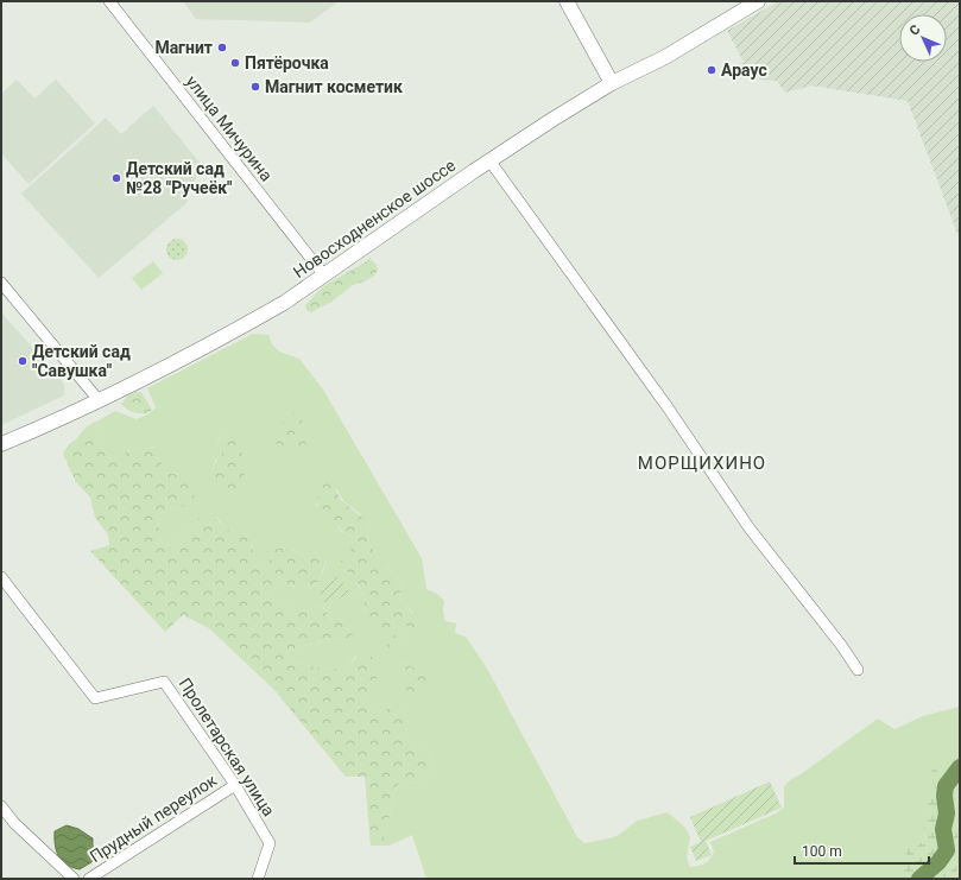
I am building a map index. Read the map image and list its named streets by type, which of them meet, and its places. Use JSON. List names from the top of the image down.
{
  "streets": {
    "street": [
      "улица Мичурина",
      "Новосходненское шоссе",
      "Пролетарская улица",
      "Прудный переулок"
    ]
  },
  "crossings": [
    ["улица Мичурина", "Новосходненское шоссе"],
    ["Пролетарская улица", "Прудный переулок"]
  ],
  "districts": ["МОРЩИХИНО"],
  "places": [
    "Магнит",
    "Пятёрочка",
    "Араус",
    "Магнит косметик",
    "Детский сад №28 \"Ручеёк\"",
    "Детский сад \"Савушка\""
  ],
  "scale_bar": "100 m",
  "north": "top left"
}
